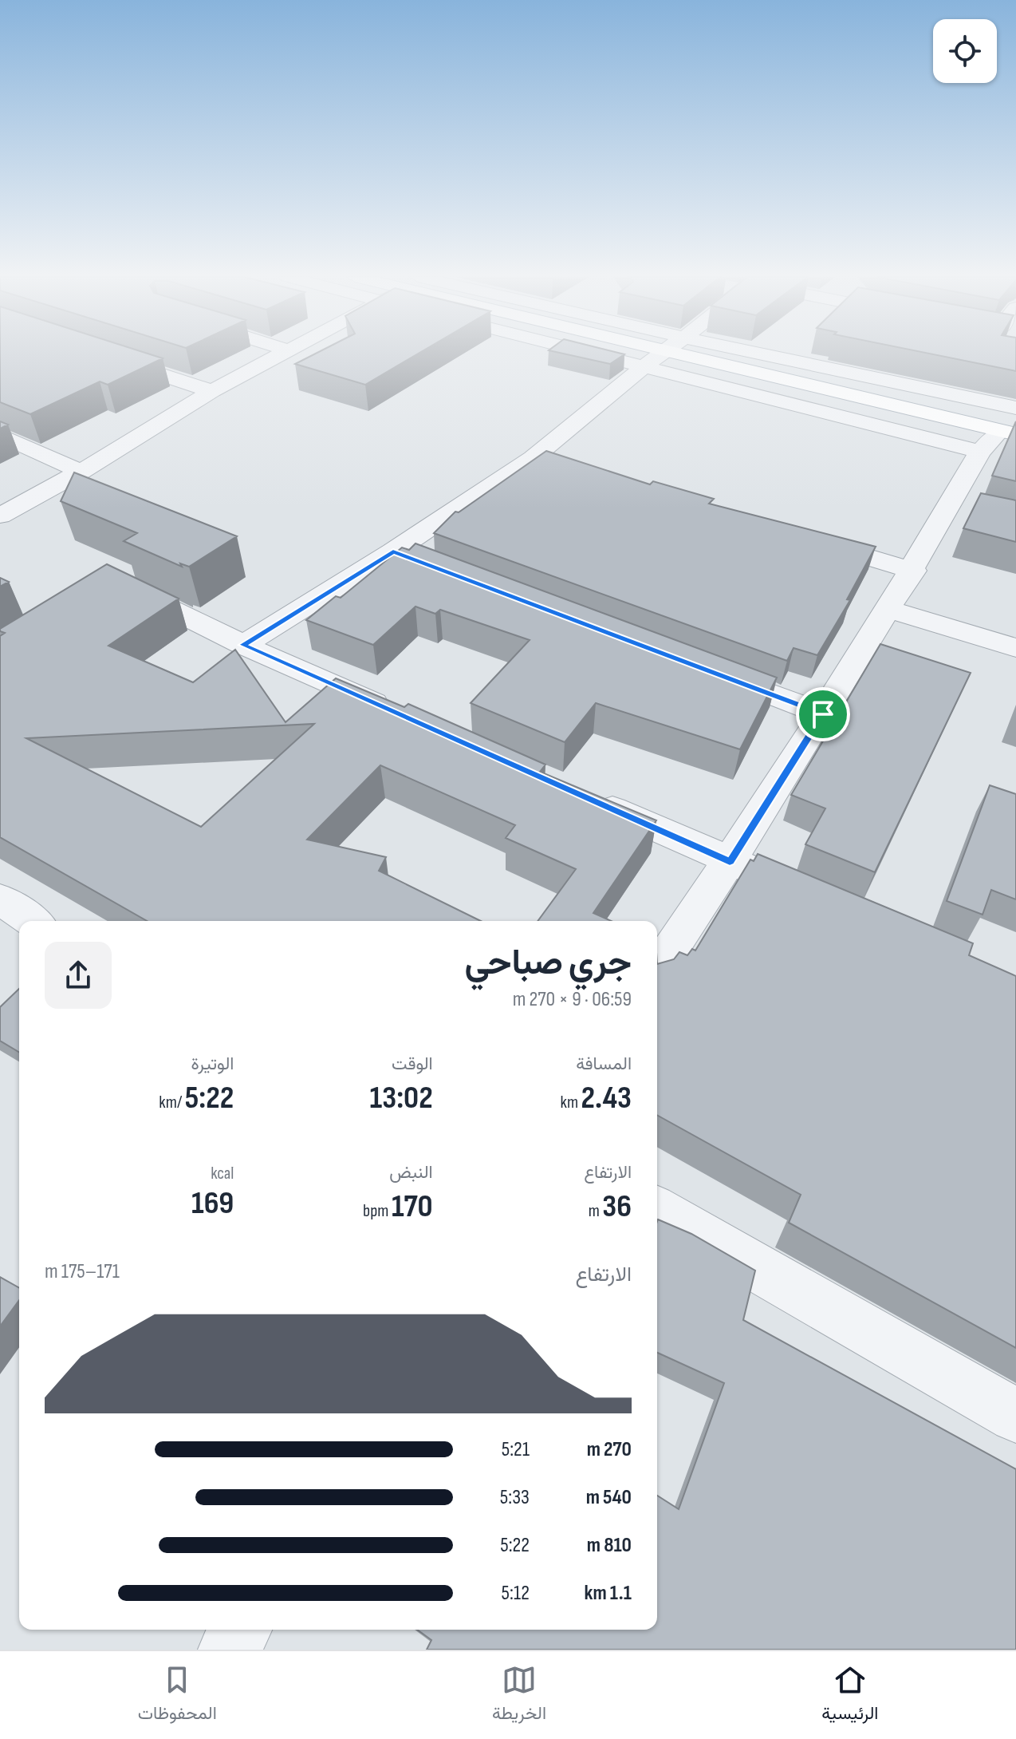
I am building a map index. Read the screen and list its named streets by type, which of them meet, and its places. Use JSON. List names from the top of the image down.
{
  "page": {
    "heading": ["جري صباحي", "06:59 · 9 × 270 m"],
    "stats": [
      ["المسافة", "2.43 km"],
      ["الوقت", "13:02"],
      ["الوتيرة", "5:22 /km"],
      ["الارتفاع", "36 m"],
      ["النبض", "170 bpm"],
      ["kcal", "169"]
    ],
    "chart": ["الارتفاع", "171–175 m"],
    "list": [
      {
        "name": "270 m",
        "note": "5:21"
      },
      {
        "name": "540 m",
        "note": "5:33"
      },
      {
        "name": "810 m",
        "note": "5:22"
      },
      {
        "name": "1.1 km",
        "note": "5:12"
      }
    ],
    "tabs": ["الرئيسية", "الخريطة", "المحفوظات"]
  }
}
